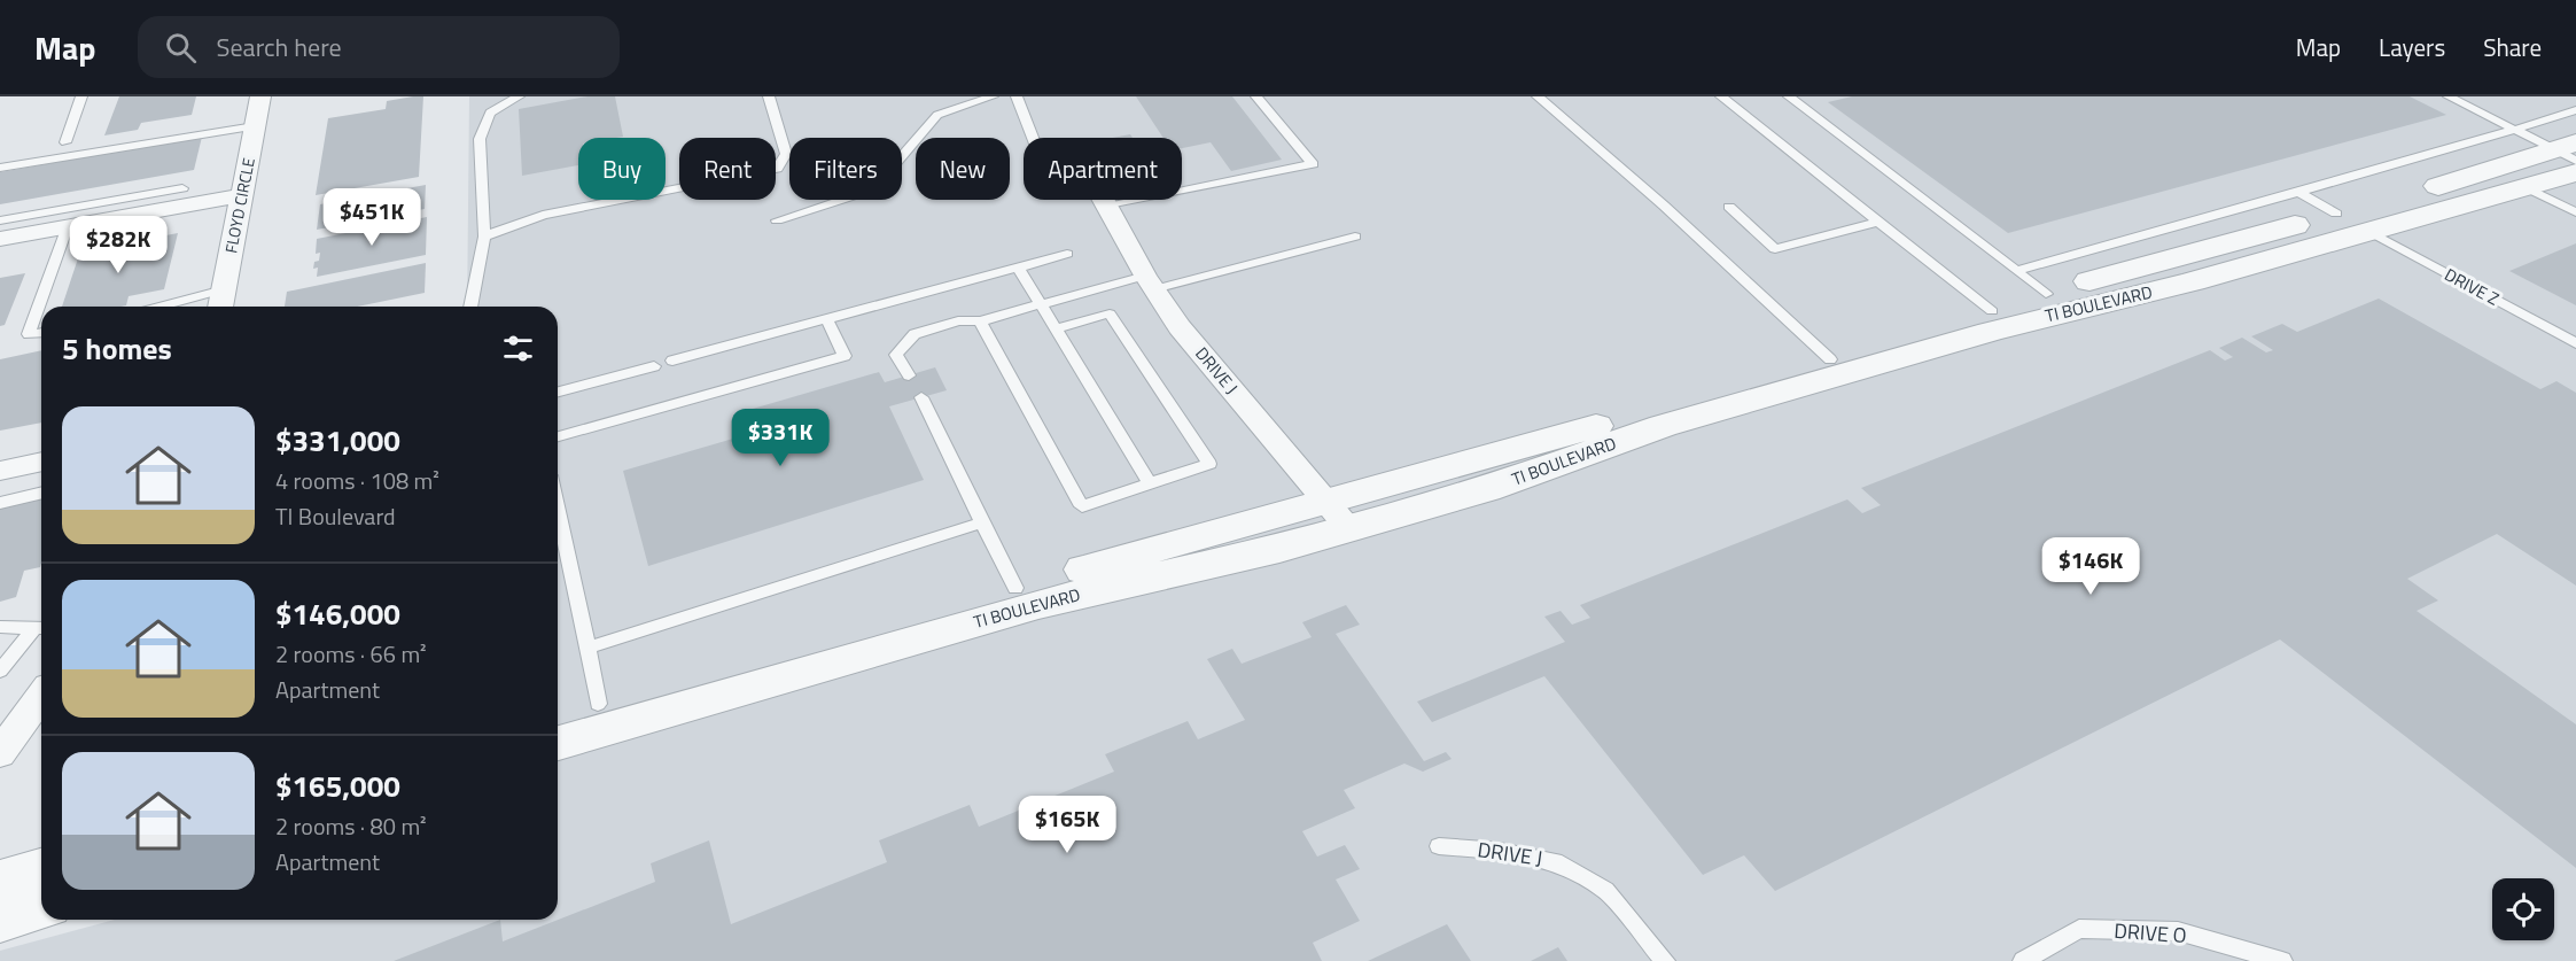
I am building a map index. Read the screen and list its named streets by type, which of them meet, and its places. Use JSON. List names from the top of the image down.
{
  "streets": {
    "street": ["FLOYD CIRCLE", "TI BOULEVARD", "DRIVE J"],
    "lane": ["DRIVE Z", "DRIVE O"]
  },
  "crossings": [
    ["DRIVE Z", "TI BOULEVARD"],
    ["TI BOULEVARD", "DRIVE J"]
  ],
  "page": {
    "header": "Map",
    "search": "Search here",
    "nav": ["Map", "Layers", "Share"],
    "chip": [
      "Buy",
      "Rent",
      "Filters",
      "New",
      "Apartment"
    ],
    "price": [
      "$451K",
      "$282K",
      "$331K",
      "$146K",
      "$165K"
    ],
    "heading": "5 homes",
    "list": [
      {
        "name": "$331,000",
        "note": "4 rooms · 108 m² · TI Boulevard"
      },
      {
        "name": "$146,000",
        "note": "2 rooms · 66 m² · Apartment"
      },
      {
        "name": "$165,000",
        "note": "2 rooms · 80 m² · Apartment"
      }
    ]
  }
}
